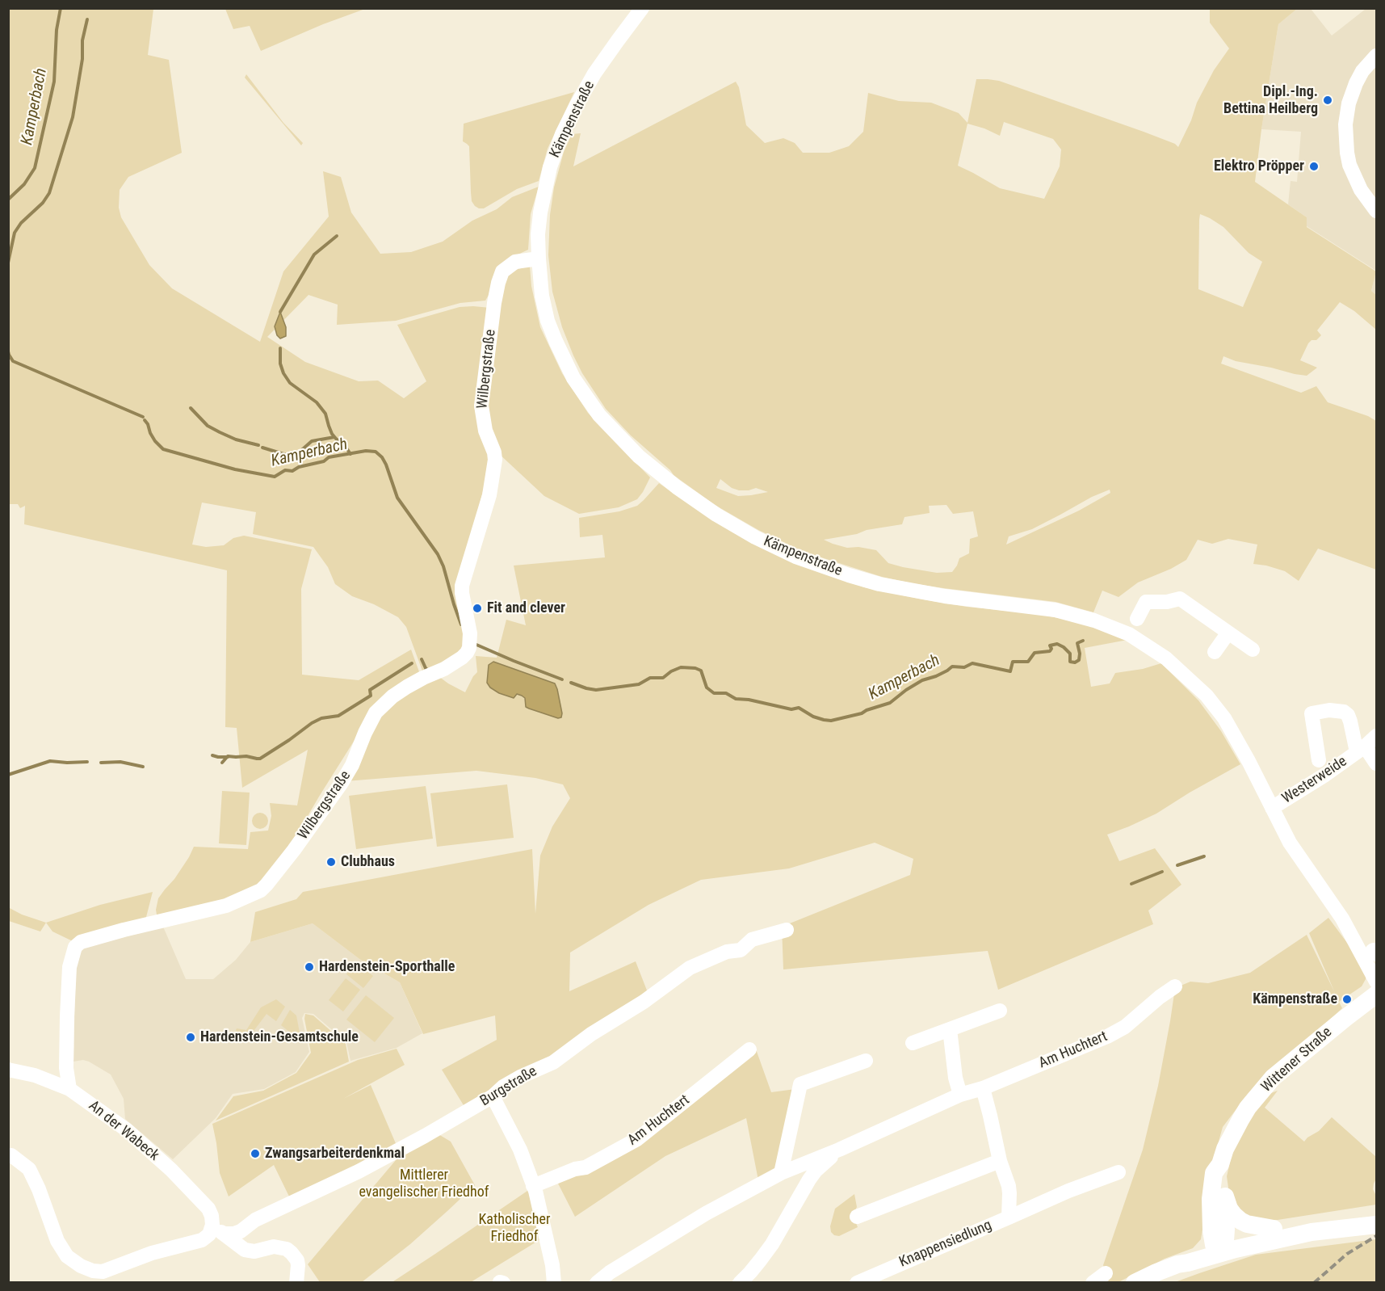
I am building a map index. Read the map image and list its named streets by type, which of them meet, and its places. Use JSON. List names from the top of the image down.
{
  "streets": {
    "main road": ["Wittener Straße"],
    "street": [
      "Kämpenstraße",
      "Wilbergstraße",
      "Westerweide",
      "Am Huchtert",
      "Burgstraße",
      "An der Wabeck",
      "Knappensiedlung"
    ]
  },
  "crossings": [
    ["Kämpenstraße", "Wilbergstraße"],
    ["Kämpenstraße", "Westerweide"],
    ["Wilbergstraße", "An der Wabeck"],
    ["Am Huchtert", "Knappensiedlung"],
    ["Burgstraße", "An der Wabeck"]
  ],
  "water": ["Kamperbach"],
  "parks": ["Mittlerer evangelischer Friedhof", "Katholischer Friedhof"],
  "places": [
    "Dipl.-Ing. Bettina Heilberg",
    "Elektro Pröpper",
    "Fit and clever",
    "Clubhaus",
    "Hardenstein-Sporthalle",
    "Kämpenstraße",
    "Hardenstein-Gesamtschule",
    "Zwangsarbeiterdenkmal"
  ]
}
